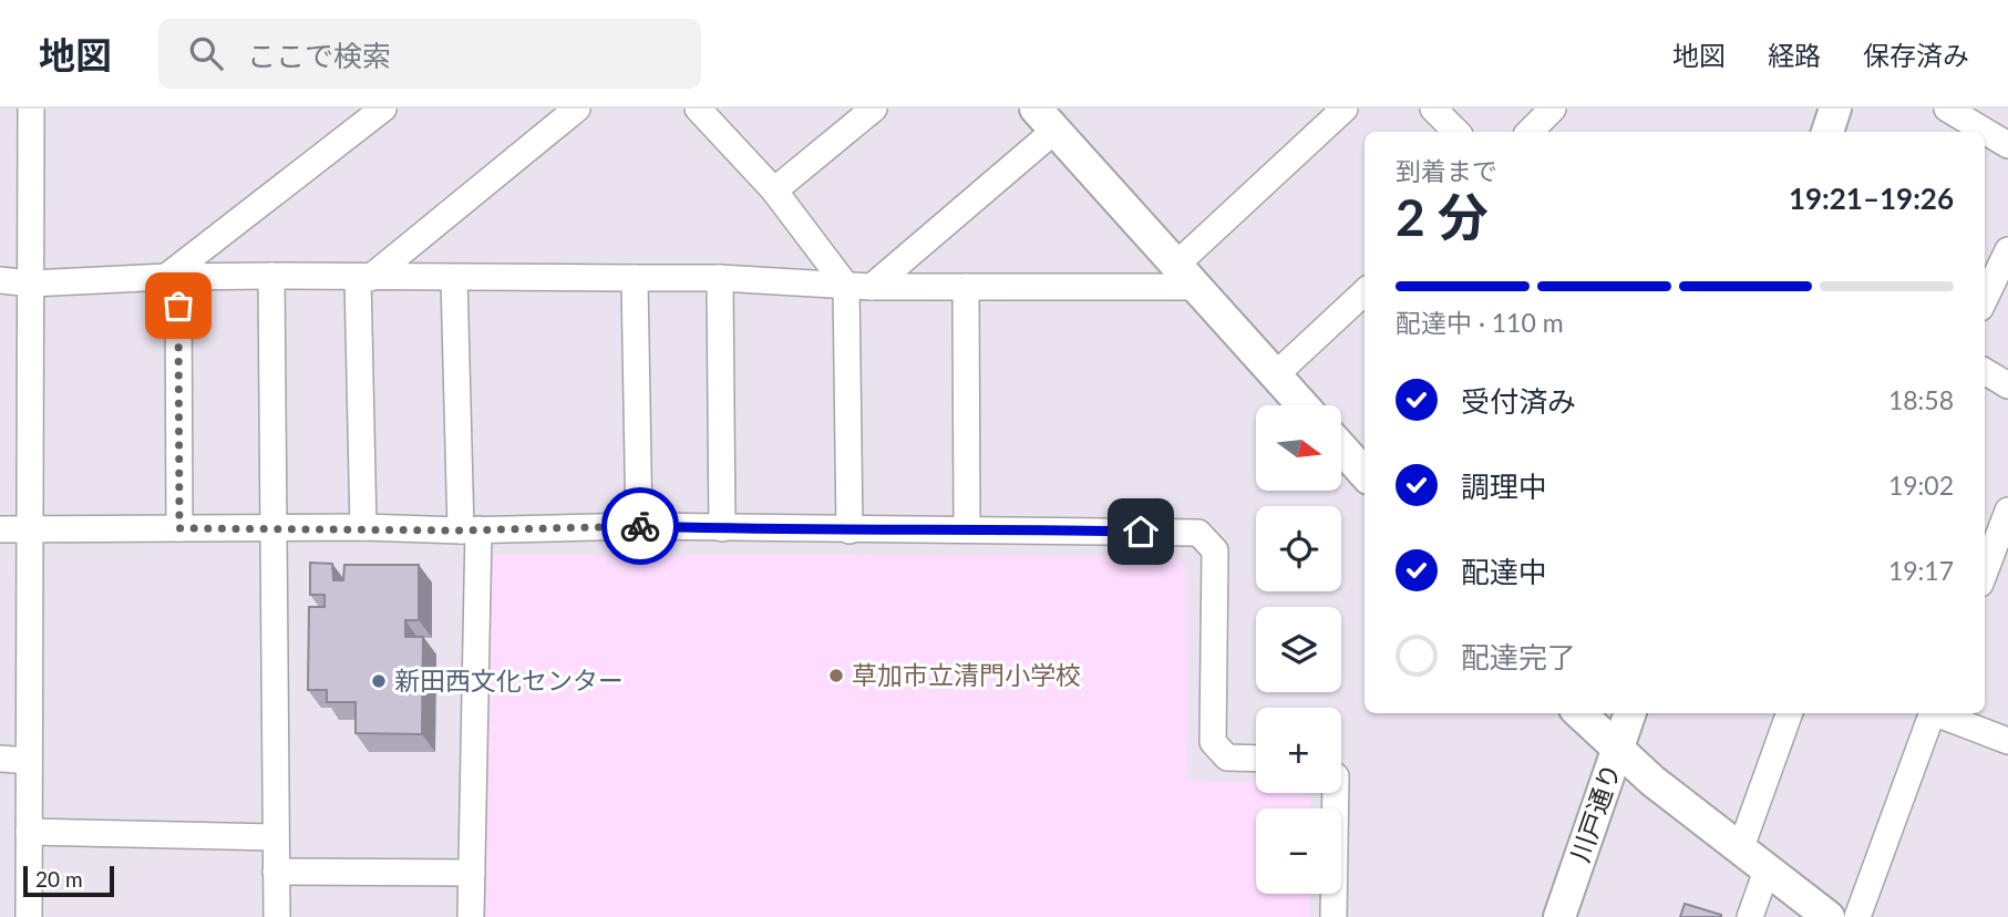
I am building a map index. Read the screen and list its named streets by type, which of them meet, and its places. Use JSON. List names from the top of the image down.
{
  "streets": {
    "street": ["川戸通り"]
  },
  "places": ["草加市立清門小学校", "新田西文化センター"],
  "scale_bar": "20 m",
  "north": "right",
  "page": {
    "header": "地図",
    "search": "ここで検索",
    "nav": ["地図", "経路", "保存済み"],
    "heading": ["2 分", "到着まで", "19:21–19:26"],
    "bar": "配達中 · 110 m",
    "list": [
      ["受付済み", "18:58"],
      ["調理中", "19:02"],
      ["配達中", "19:17"],
      "配達完了"
    ],
    "map_buttons": ["+", "−"],
    "scale": "20 m"
  }
}
